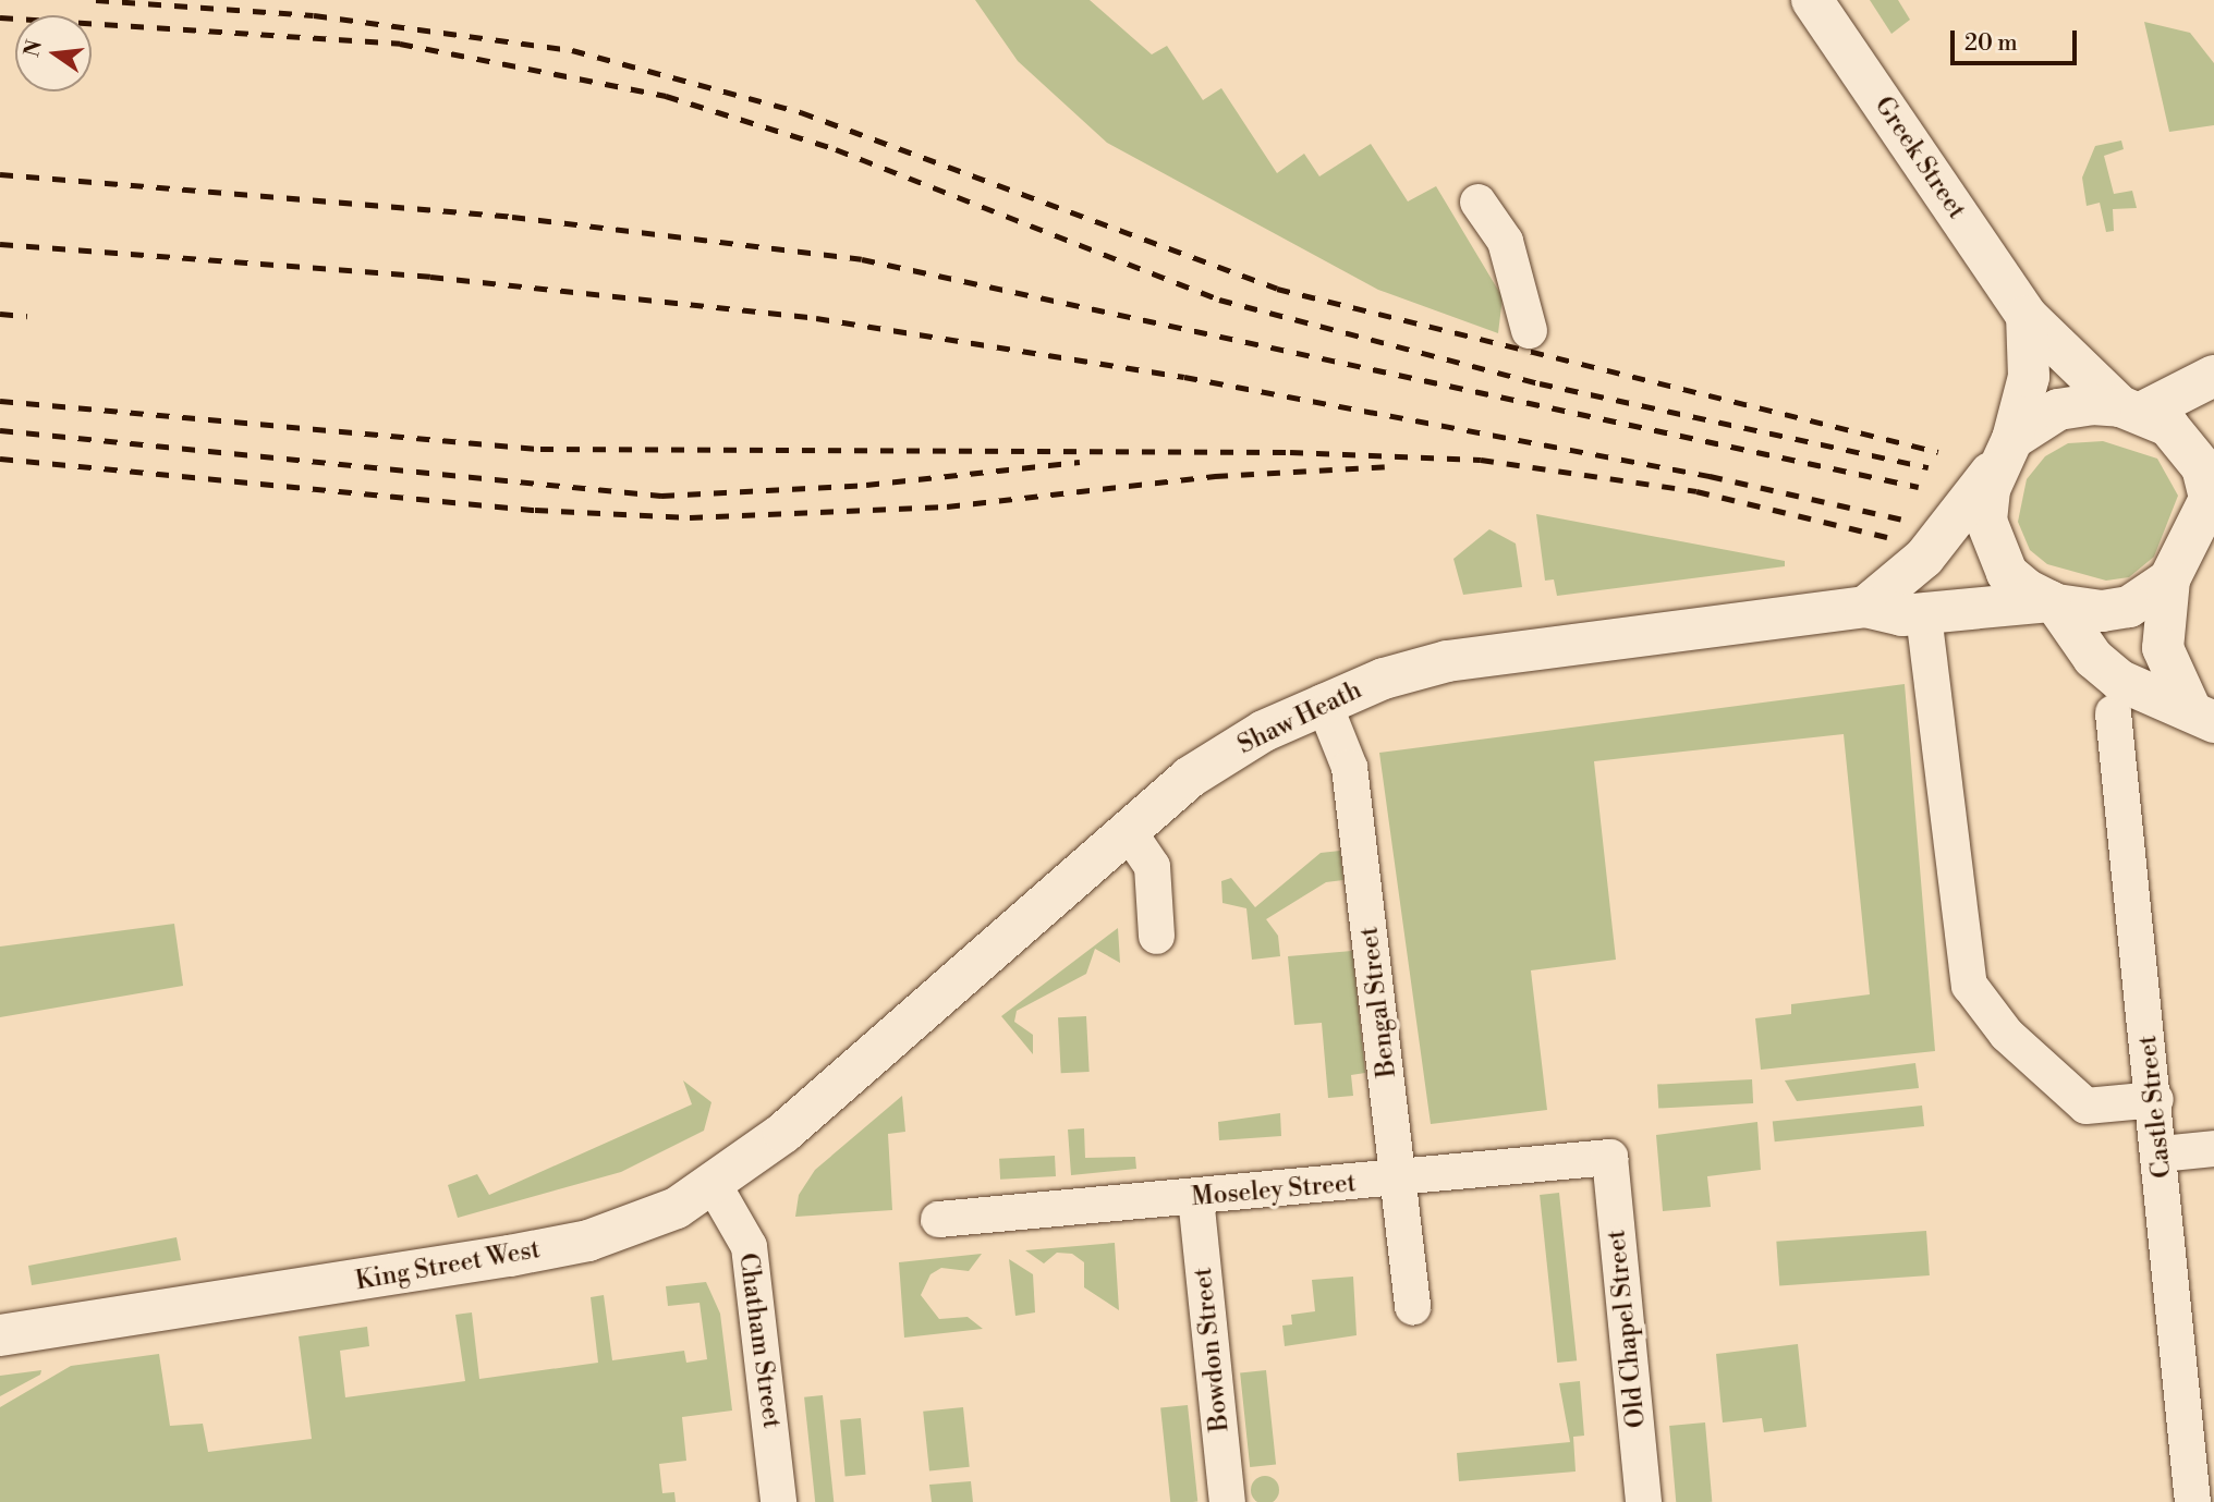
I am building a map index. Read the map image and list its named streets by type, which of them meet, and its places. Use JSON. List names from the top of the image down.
{
  "streets": {
    "main road": ["Greek Street", "Shaw Heath", "King Street West"],
    "street": [
      "Bengal Street",
      "Castle Street",
      "Moseley Street",
      "Old Chapel Street",
      "Chatham Street",
      "Bowdon Street"
    ]
  },
  "crossings": [
    ["Greek Street", "Shaw Heath"],
    ["Shaw Heath", "Bengal Street"],
    ["Shaw Heath", "King Street West"],
    ["Bengal Street", "Moseley Street"],
    ["Moseley Street", "Old Chapel Street"],
    ["Moseley Street", "Bowdon Street"],
    ["King Street West", "Chatham Street"]
  ],
  "scale_bar": "20 m",
  "north": "left"
}
